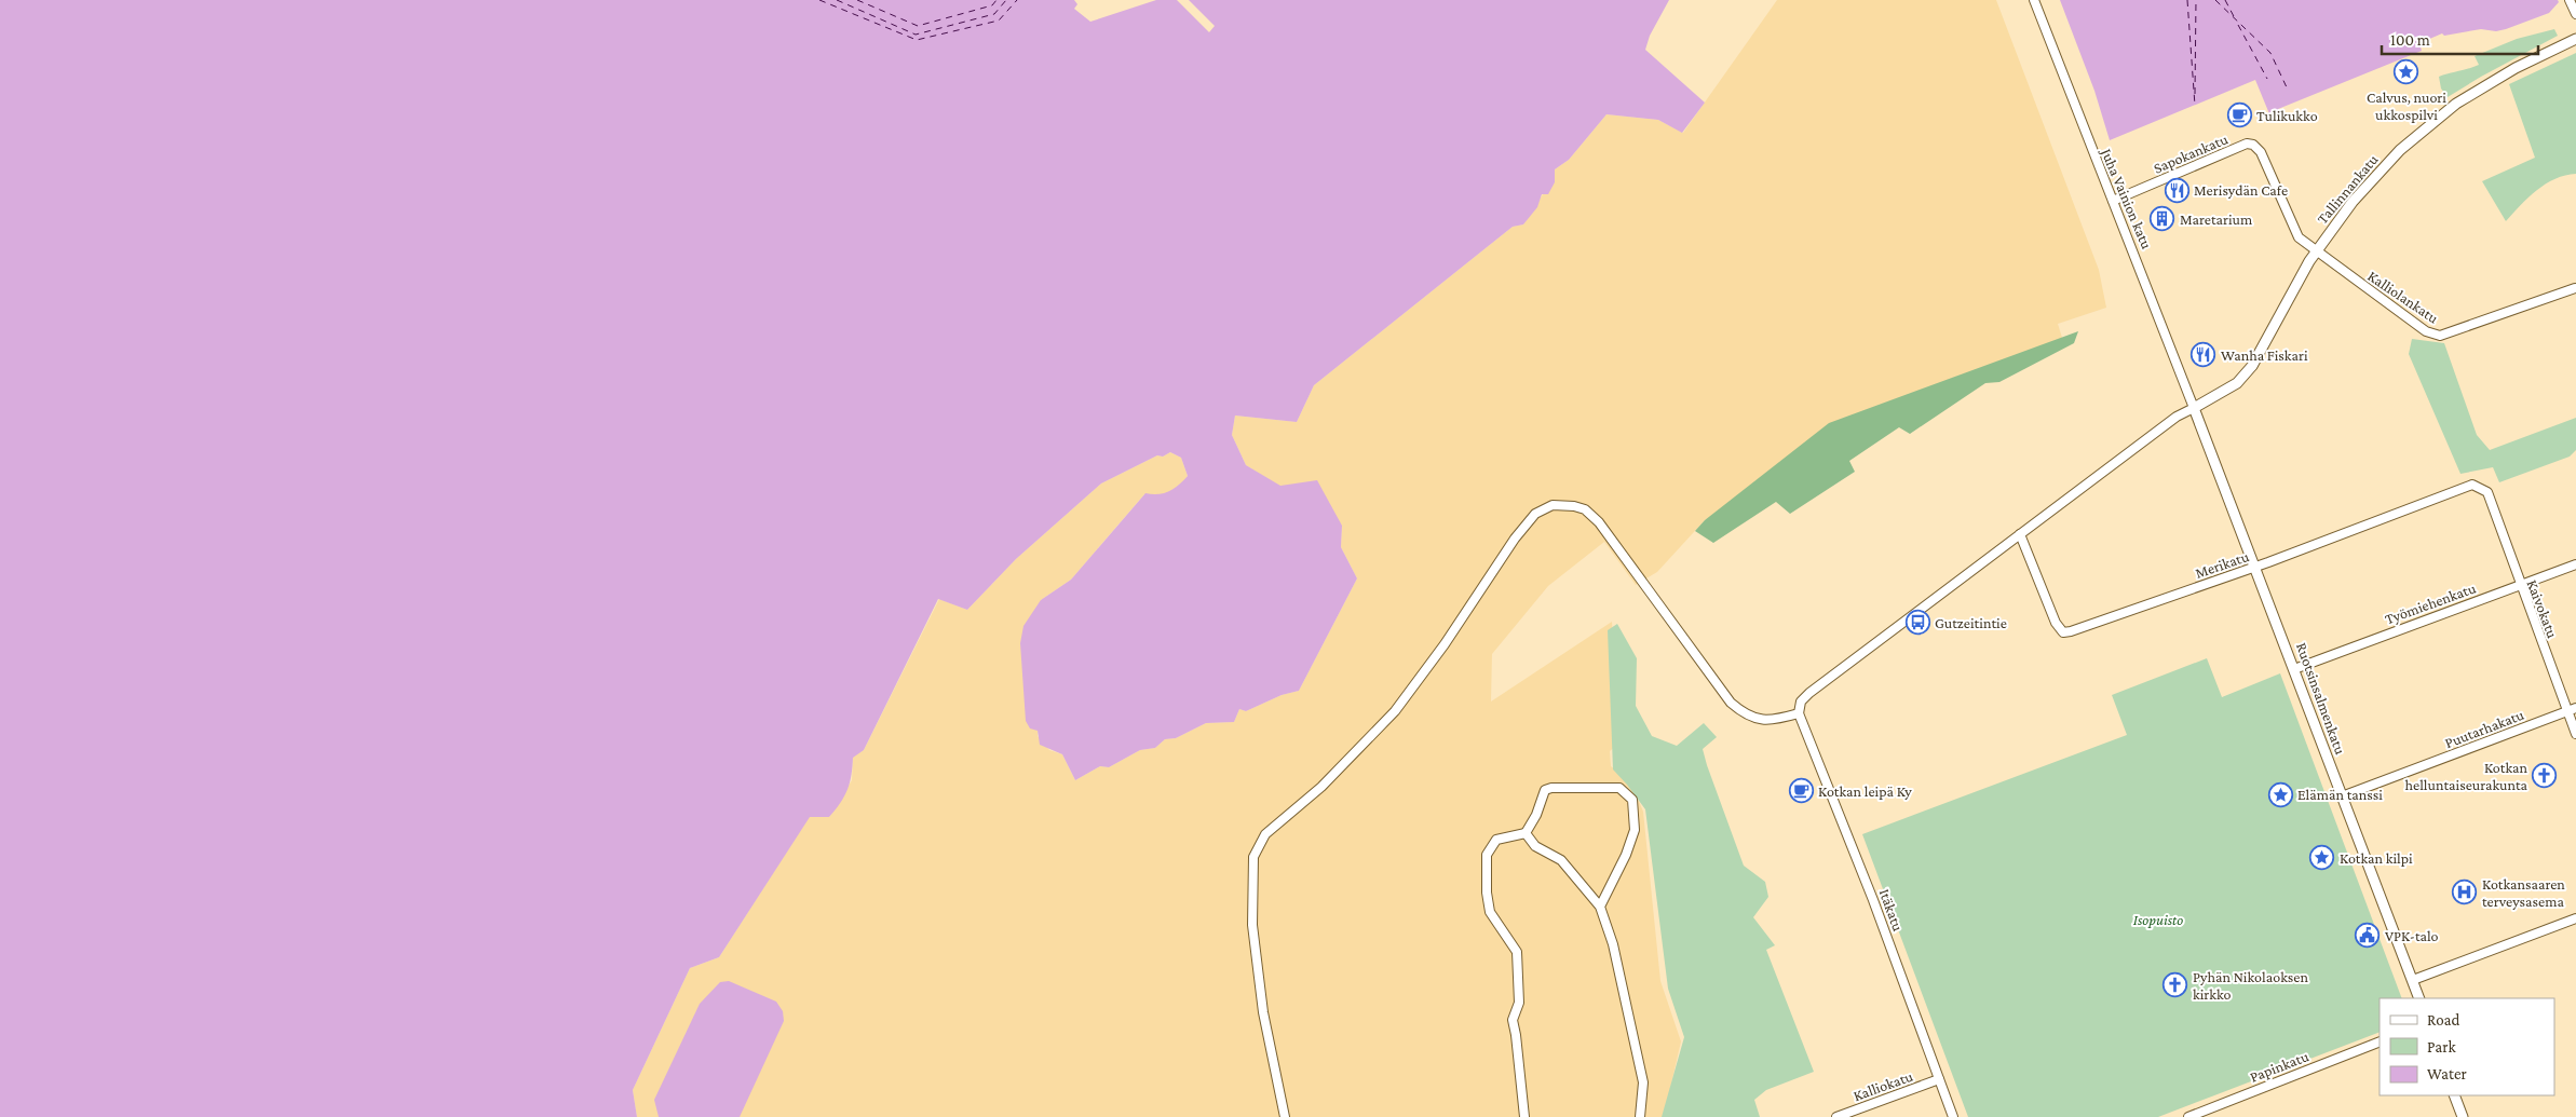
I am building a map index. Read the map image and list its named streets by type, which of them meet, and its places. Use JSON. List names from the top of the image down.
{
  "streets": {
    "street": [
      "Sapokankatu",
      "Tallinnankatu",
      "Juha Vainion katu",
      "Kalliolankatu",
      "Merikatu",
      "Työmiehenkatu",
      "Kaivokatu",
      "Ruotsinsalmenkatu",
      "Puutarhakatu",
      "Itäkatu",
      "Papinkatu",
      "Kalliokatu"
    ]
  },
  "crossings": [
    ["Sapokankatu", "Tallinnankatu"],
    ["Sapokankatu", "Juha Vainion katu"],
    ["Sapokankatu", "Kalliolankatu"],
    ["Tallinnankatu", "Juha Vainion katu"],
    ["Tallinnankatu", "Kalliolankatu"],
    ["Tallinnankatu", "Ruotsinsalmenkatu"],
    ["Juha Vainion katu", "Ruotsinsalmenkatu"],
    ["Merikatu", "Kaivokatu"],
    ["Merikatu", "Ruotsinsalmenkatu"],
    ["Työmiehenkatu", "Kaivokatu"],
    ["Työmiehenkatu", "Ruotsinsalmenkatu"],
    ["Kaivokatu", "Puutarhakatu"],
    ["Ruotsinsalmenkatu", "Puutarhakatu"],
    ["Itäkatu", "Kalliokatu"]
  ],
  "parks": ["Isopuisto"],
  "places": {
    "place": ["Calvus, nuori ukkospilvi", "Elämän tanssi", "Kotkan kilpi"],
    "cafe": ["Tulikukko", "Kotkan leipä Ky"],
    "restaurant": ["Merisydän Cafe", "Wanha Fiskari"],
    "building": ["Maretarium"],
    "bus stop": ["Gutzeitintie"],
    "church": ["Kotkan helluntaiseurakunta", "Pyhän Nikolaoksen kirkko"],
    "hospital": ["Kotkansaaren terveysasema"],
    "public building": ["VPK-talo"]
  },
  "legend": ["Road", "Park", "Water"],
  "scale_bar": "100 m"
}
